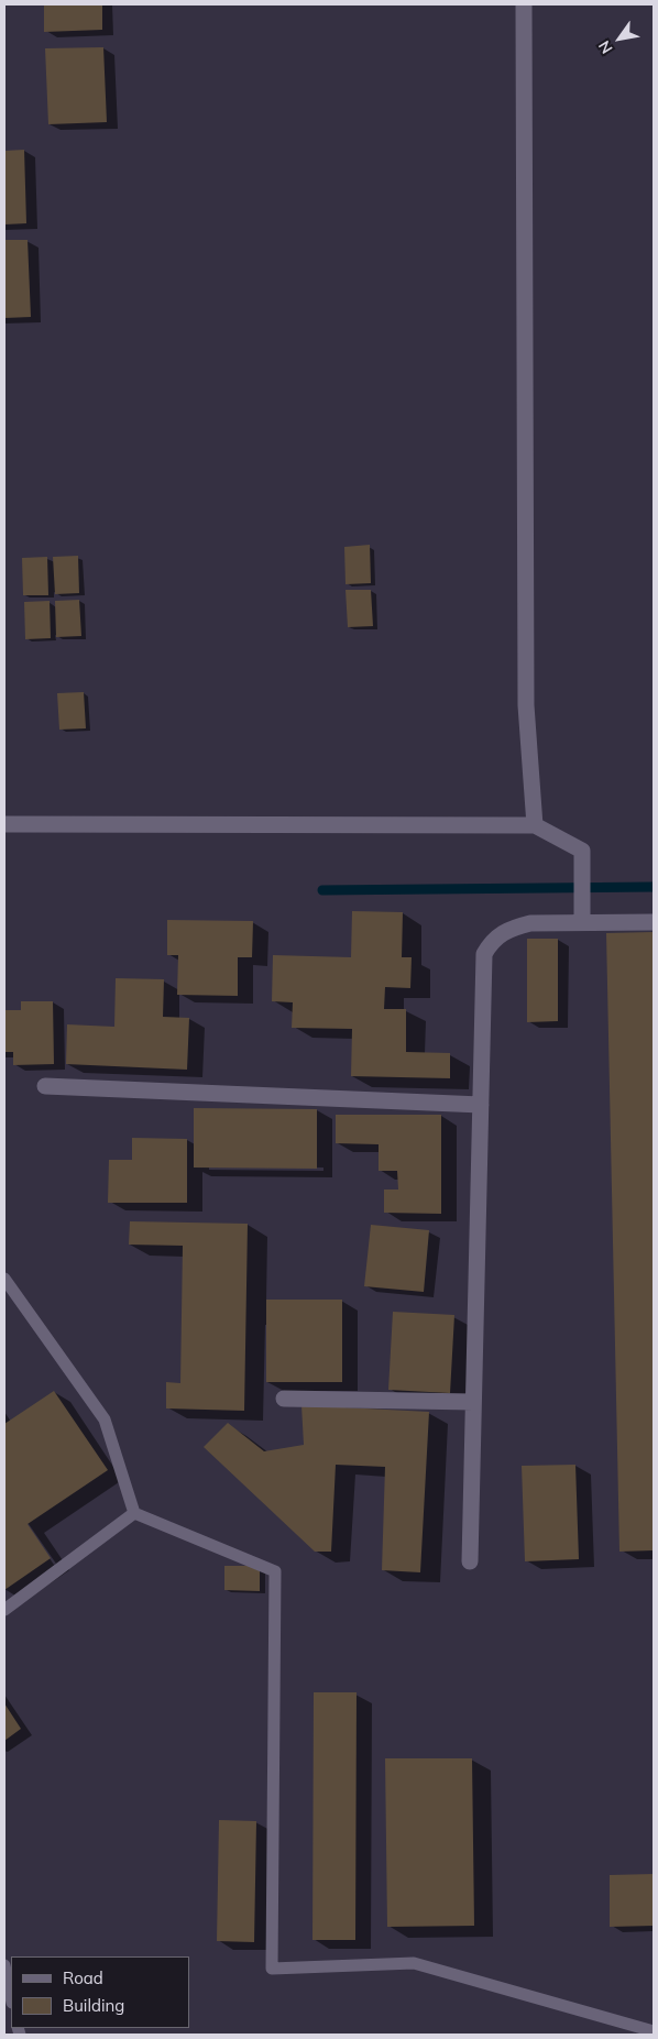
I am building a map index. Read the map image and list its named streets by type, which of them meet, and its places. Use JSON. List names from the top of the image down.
{
  "legend": ["Road", "Building"],
  "north": "bottom left"
}
